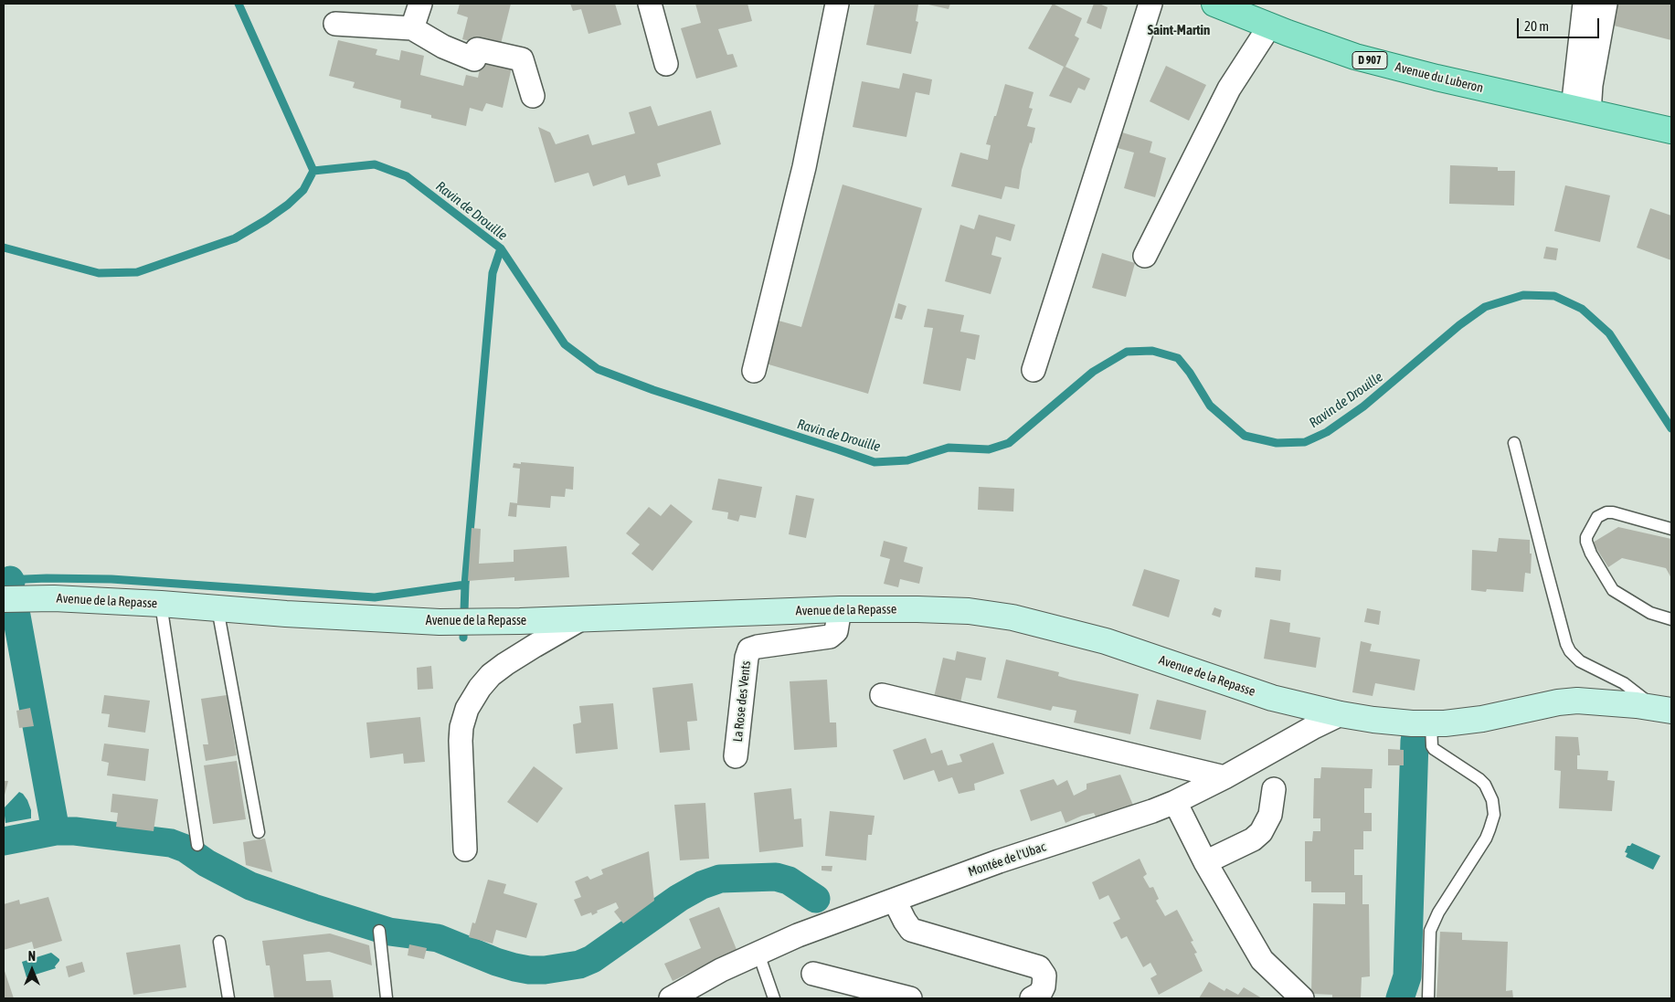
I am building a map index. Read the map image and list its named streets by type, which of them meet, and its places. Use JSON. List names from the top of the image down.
{
  "streets": {
    "main road": ["D 907", "Avenue du Luberon"],
    "street": ["Avenue de la Repasse", "La Rose des Vents", "Montée de l'Ubac"]
  },
  "crossings": [
    ["Avenue de la Repasse", "La Rose des Vents"],
    ["Avenue de la Repasse", "Montée de l'Ubac"]
  ],
  "districts": ["Saint-Martin"],
  "water": ["Ravin de Drouille"],
  "scale_bar": "20 m",
  "north": "top"
}
